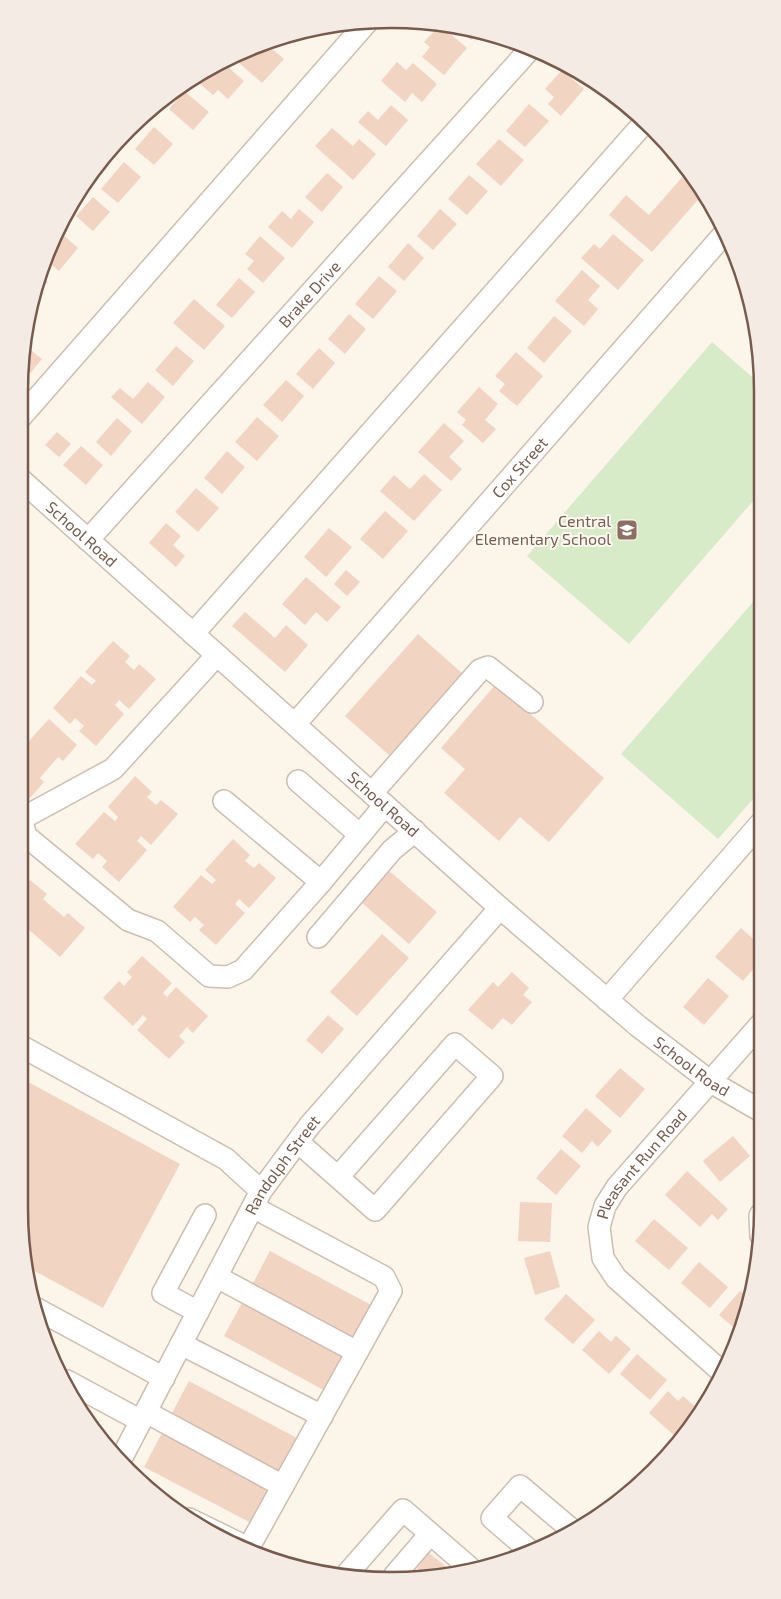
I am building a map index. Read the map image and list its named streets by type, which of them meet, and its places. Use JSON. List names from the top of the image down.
{
  "streets": {
    "street": [
      "Brake Drive",
      "Cox Street",
      "School Road",
      "Randolph Street",
      "Pleasant Run Road"
    ]
  },
  "crossings": [
    ["Brake Drive", "School Road"],
    ["Cox Street", "School Road"],
    ["School Road", "Randolph Street"],
    ["School Road", "Pleasant Run Road"]
  ],
  "places": {
    "school or university": ["Central Elementary School"]
  }
}
